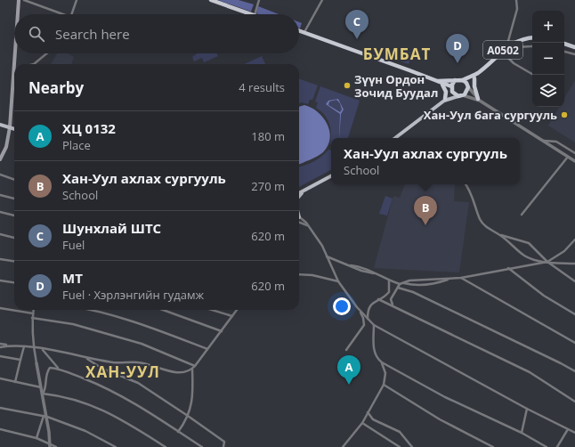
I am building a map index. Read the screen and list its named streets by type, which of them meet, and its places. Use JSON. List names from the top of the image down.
{
  "streets": {
    "highway": ["A0502"]
  },
  "districts": ["БУМБАТ", "ХАН-УУЛ"],
  "places": ["Зүүн Ордон Зочид Буудал", "Хан-Уул бага сургууль"],
  "page": {
    "pins": [
      "C",
      "D",
      "B",
      "A"
    ],
    "map_buttons": ["+", "−"],
    "search": "Search here",
    "heading": ["Nearby", "4 results"],
    "list": [
      {
        "mark": "A",
        "name": "ХЦ 0132",
        "note": "Place",
        "value": "180 m"
      },
      {
        "mark": "B",
        "name": "Хан-Уул ахлах сургууль",
        "note": "School",
        "value": "270 m"
      },
      {
        "mark": "C",
        "name": "Шунхлай ШТС",
        "note": "Fuel",
        "value": "620 m"
      },
      {
        "mark": "D",
        "name": "MT",
        "note": "Fuel · Хэрлэнгийн гудамж",
        "value": "620 m"
      }
    ],
    "popup": ["Хан-Уул ахлах сургууль", "School"]
  }
}
